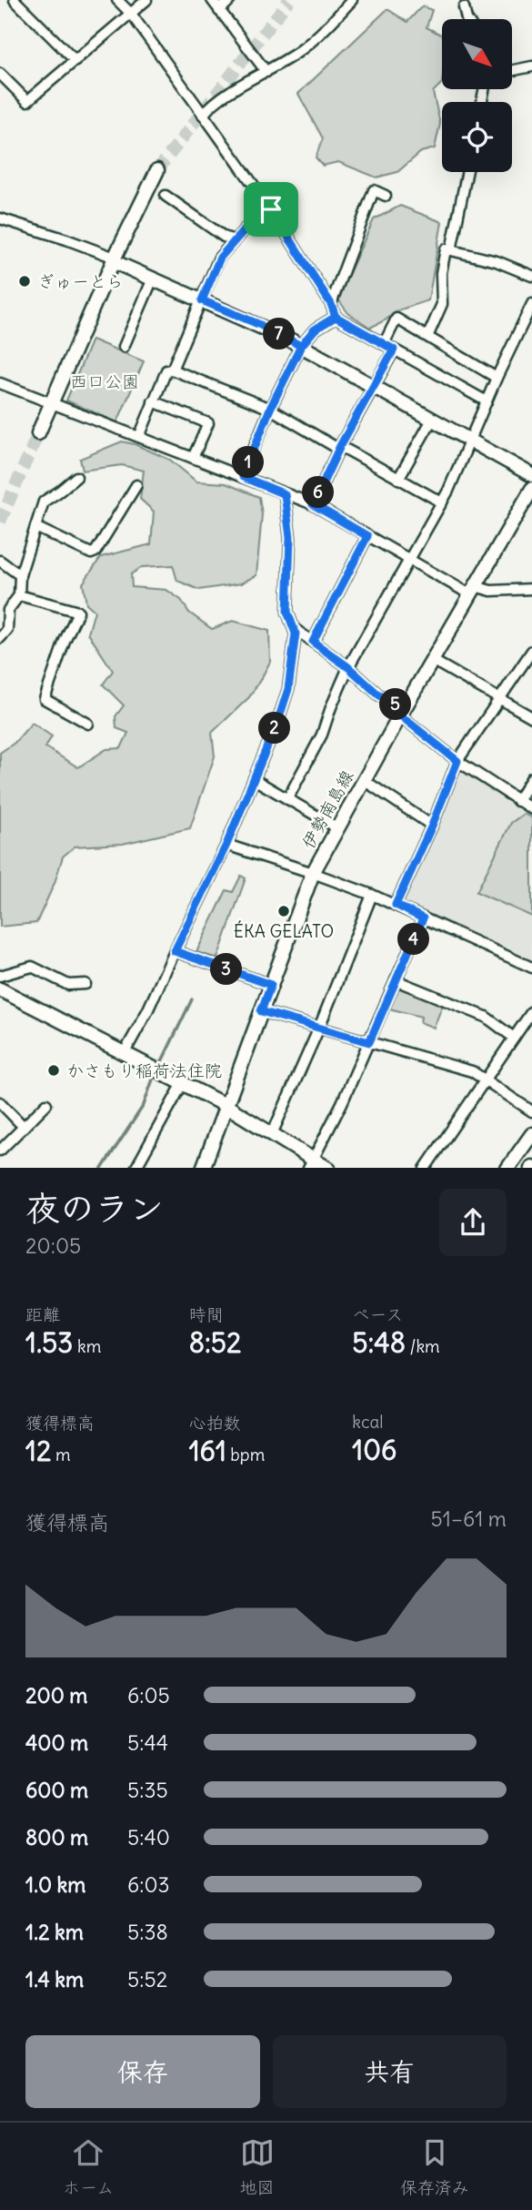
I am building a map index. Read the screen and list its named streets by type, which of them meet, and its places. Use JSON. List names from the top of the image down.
{
  "streets": {
    "street": ["伊勢南島線"]
  },
  "parks": ["西口公園"],
  "places": ["ぎゅーとら", "ÉKA GELATO", "かさもり稲荷法住院"],
  "north": "bottom right",
  "page": {
    "pins": [
      "7",
      "1",
      "6",
      "5",
      "2",
      "4",
      "3"
    ],
    "heading": ["夜のラン", "20:05"],
    "stats": [
      ["距離", "1.53 km"],
      ["時間", "8:52"],
      ["ペース", "5:48 /km"],
      ["獲得標高", "12 m"],
      ["心拍数", "161 bpm"],
      ["kcal", "106"]
    ],
    "chart": ["獲得標高", "51–61 m"],
    "list": [
      {
        "name": "200 m",
        "note": "6:05"
      },
      {
        "name": "400 m",
        "note": "5:44"
      },
      {
        "name": "600 m",
        "note": "5:35"
      },
      {
        "name": "800 m",
        "note": "5:40"
      },
      {
        "name": "1.0 km",
        "note": "6:03"
      },
      {
        "name": "1.2 km",
        "note": "5:38"
      },
      {
        "name": "1.4 km",
        "note": "5:52"
      }
    ],
    "buttons": ["保存", "共有"],
    "tabs": ["ホーム", "地図", "保存済み"]
  }
}
